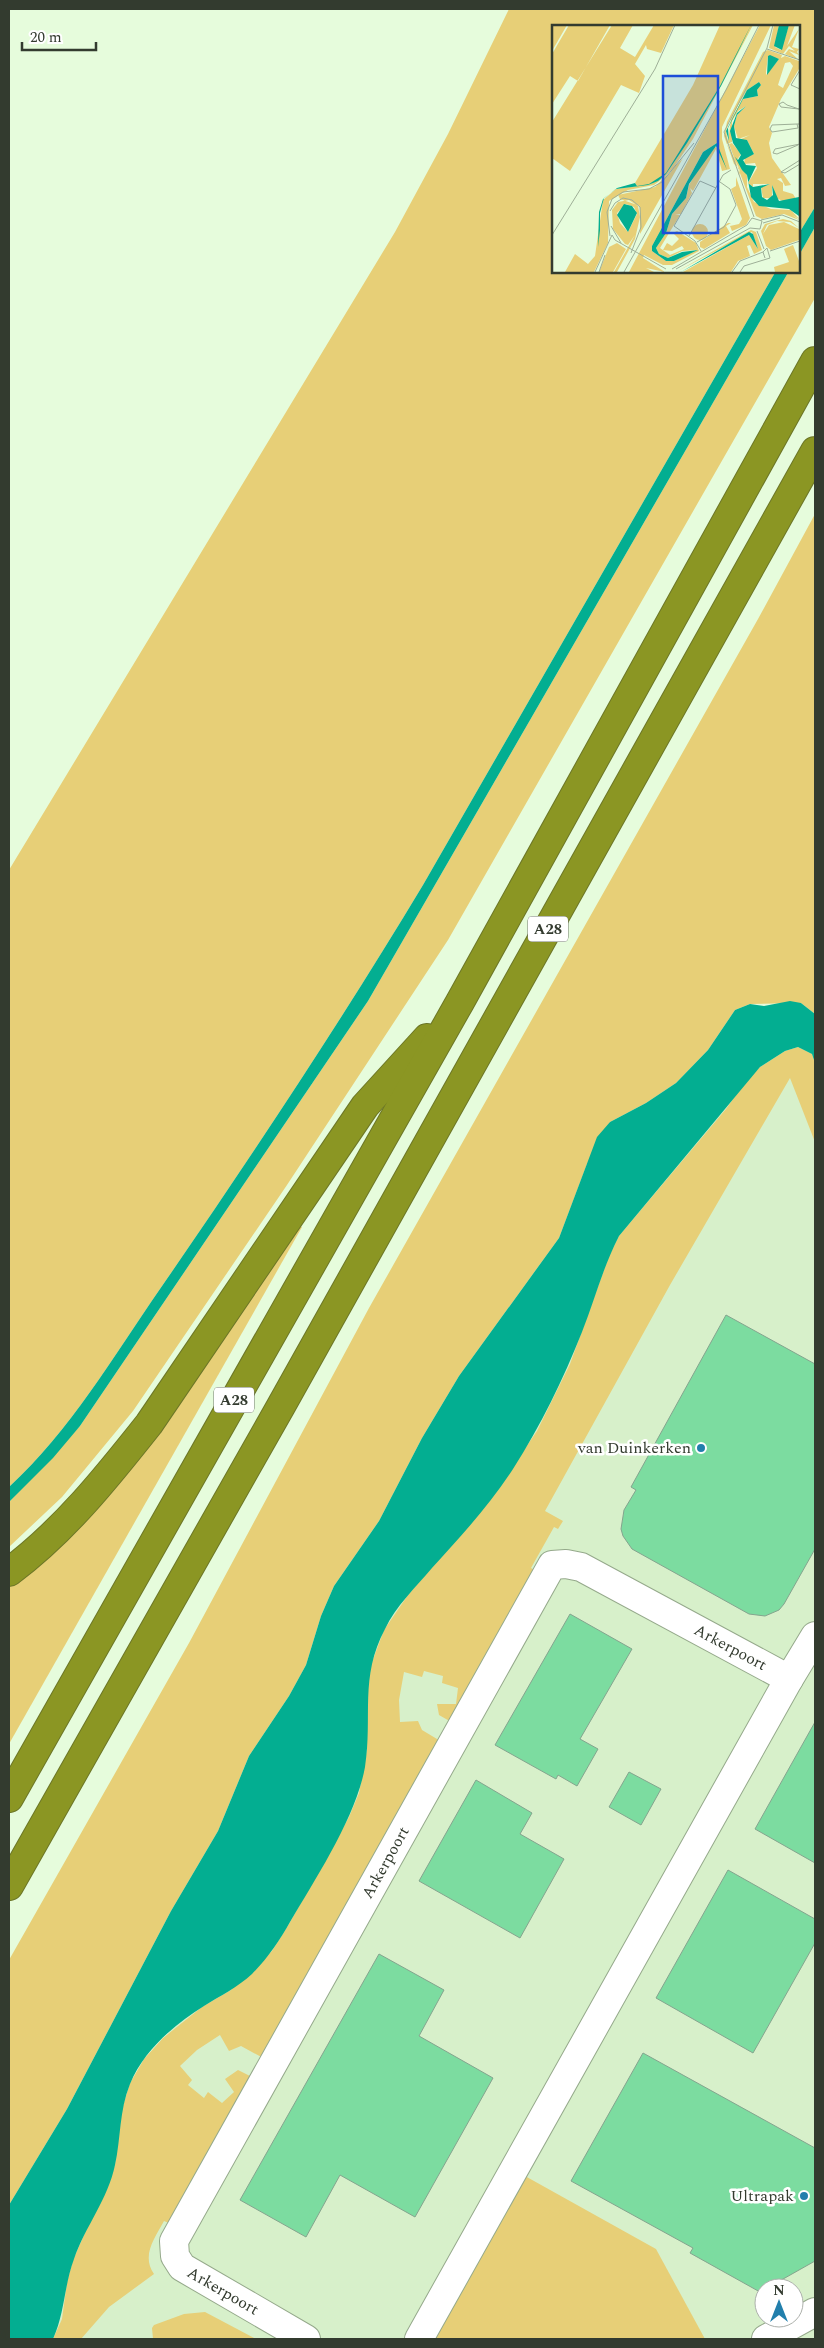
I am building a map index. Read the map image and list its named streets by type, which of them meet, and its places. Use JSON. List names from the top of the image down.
{
  "streets": {
    "highway": ["A28"],
    "street": ["Arkerpoort"]
  },
  "places": ["van Duinkerken", "Ultrapak"],
  "scale_bar": "20 m",
  "north": "top"
}
